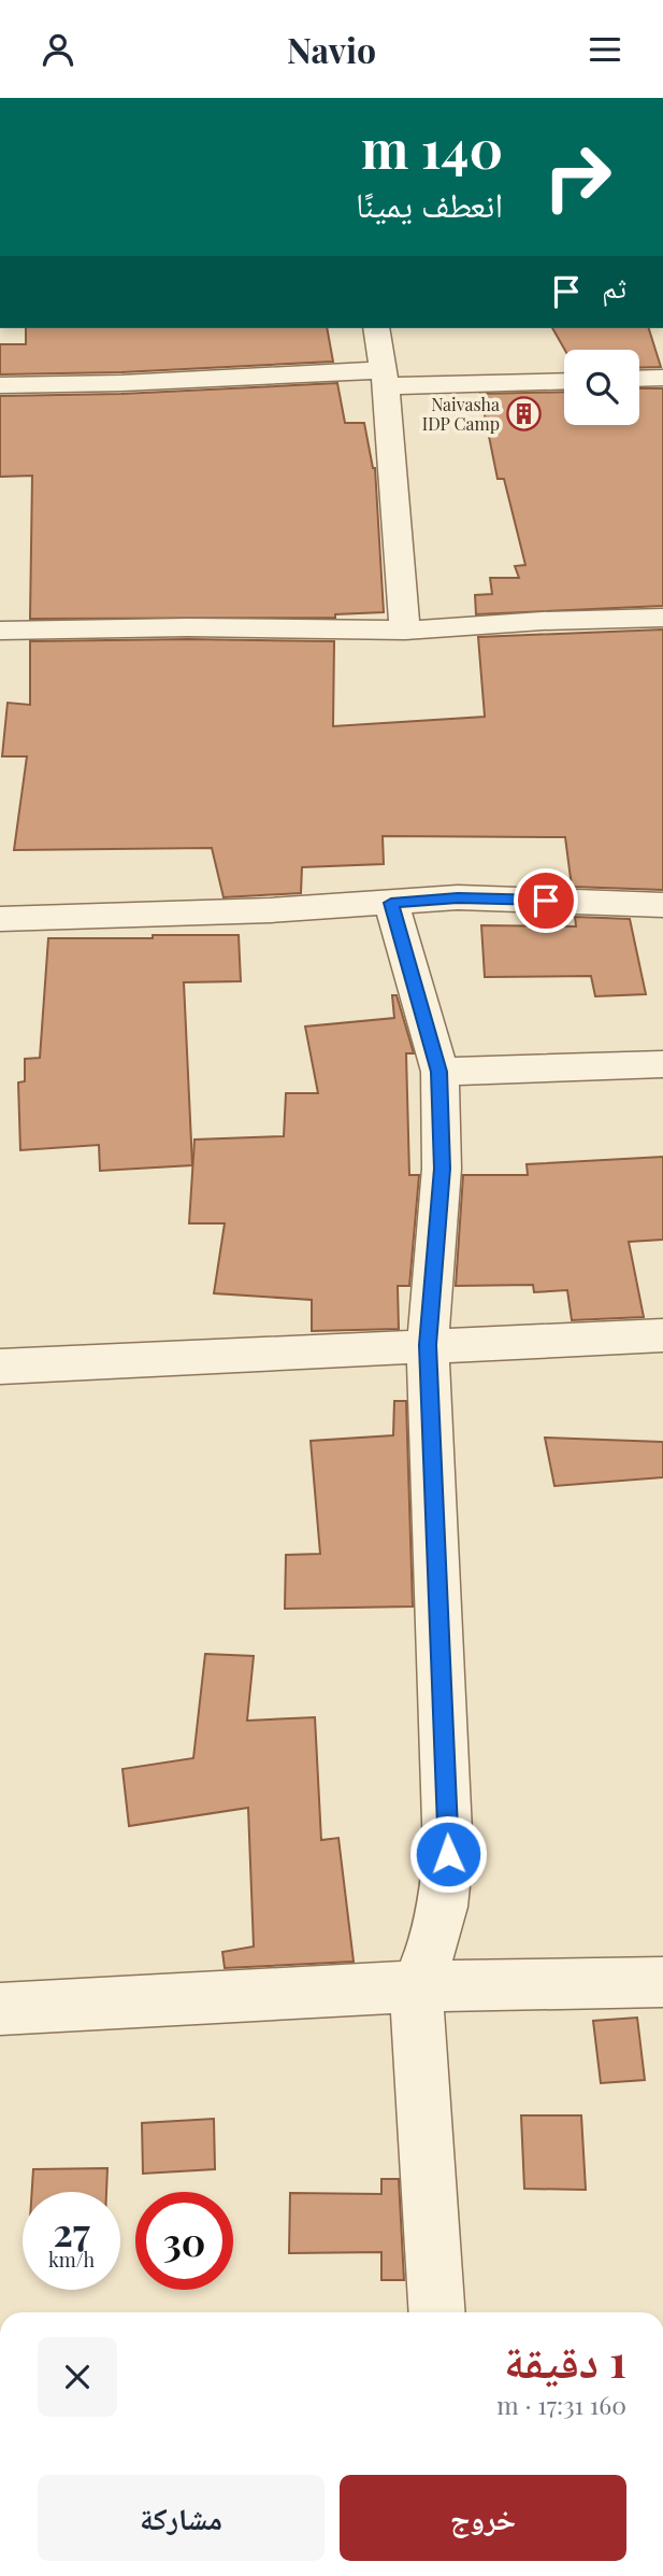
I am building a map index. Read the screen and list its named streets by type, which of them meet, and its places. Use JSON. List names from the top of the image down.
{
  "places": {
    "building": ["Naivasha IDP Camp"]
  },
  "page": {
    "header": "Navio",
    "turn": ["140 m", "انعطف يمينًا"],
    "then": "ثم",
    "speed": "27 km/h",
    "limit": "30",
    "heading": ["1 دقيقة", "160 m · 17:31"],
    "buttons": ["خروج", "مشاركة"]
  }
}
